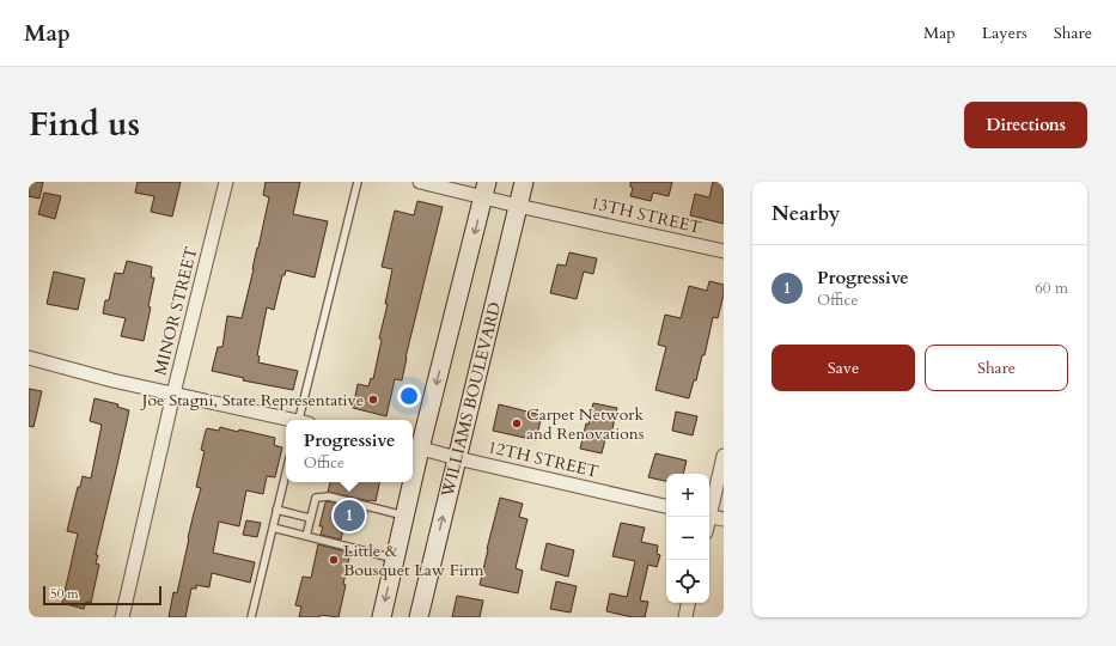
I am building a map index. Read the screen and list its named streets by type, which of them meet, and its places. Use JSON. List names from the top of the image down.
{
  "streets": {
    "main road": ["WILLIAMS BOULEVARD"],
    "street": ["13TH STREET", "MINOR STREET", "12TH STREET"]
  },
  "crossings": [
    ["13TH STREET", "WILLIAMS BOULEVARD"],
    ["WILLIAMS BOULEVARD", "12TH STREET"]
  ],
  "places": ["Joe Stagni, State Representative", "Carpet Network and Renovations", "Little & Bousquet Law Firm"],
  "scale_bar": "50 m",
  "page": {
    "header": "Map",
    "nav": ["Map", "Layers", "Share"],
    "title": "Find us",
    "buttons": [
      "Directions",
      ["Save", "Share"]
    ],
    "heading": "Nearby",
    "list": [
      {
        "mark": "1",
        "name": "Progressive",
        "note": "Office",
        "value": "60 m"
      }
    ],
    "popup": ["Progressive", "Office"],
    "map_buttons": ["+", "−"],
    "pins": "1",
    "scale": "50 m"
  }
}
